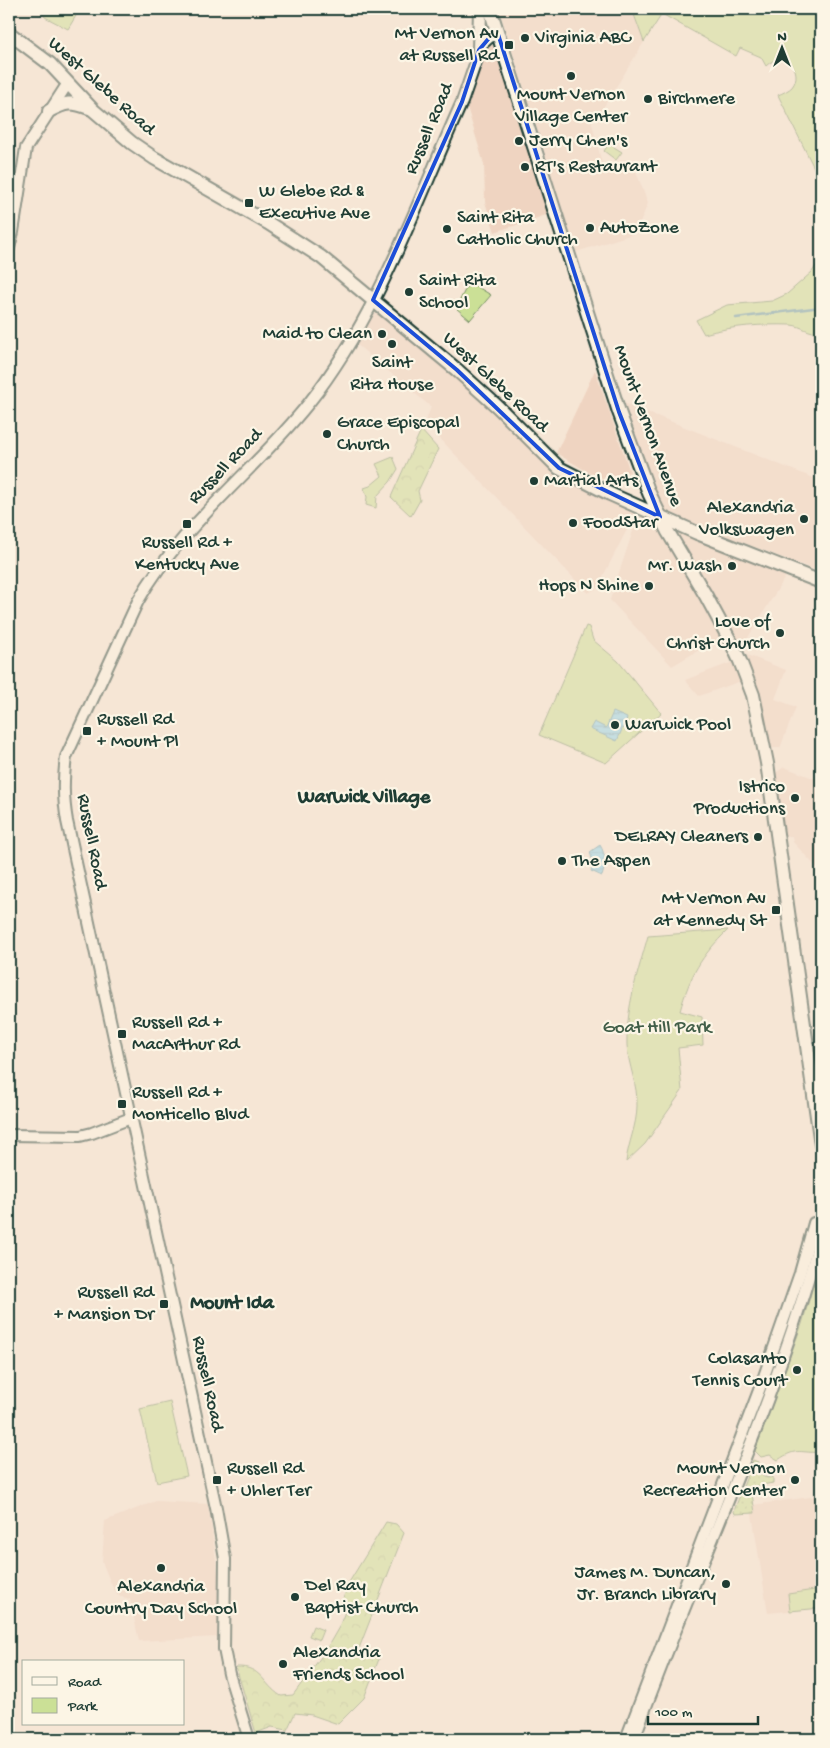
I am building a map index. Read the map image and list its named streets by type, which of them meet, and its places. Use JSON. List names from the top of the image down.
{
  "streets": {
    "main road": ["West Glebe Road", "Mount Vernon Avenue"],
    "street": ["Russell Road"]
  },
  "crossings": [
    ["West Glebe Road", "Russell Road"],
    ["West Glebe Road", "Mount Vernon Avenue"]
  ],
  "districts": ["Warwick Village", "Mount Ida"],
  "parks": ["Goat Hill Park"],
  "places": {
    "other": [
      "Virginia ABC",
      "Mount Vernon Village Center",
      "Birchmere",
      "Jerry Chen's",
      "RT's Restaurant",
      "AutoZone",
      "Saint Rita Catholic Church",
      "Saint Rita School",
      "Maid to Clean",
      "Saint Rita House",
      "Grace Episcopal Church",
      "Martial Arts",
      "Alexandria Volkswagen",
      "FoodStar",
      "Mr. Wash",
      "Hops N Shine",
      "Love of Christ Church",
      "Warwick Pool",
      "Istrico Productions",
      "DELRAY Cleaners",
      "The Aspen",
      "Colasanto Tennis Court",
      "Mount Vernon Recreation Center",
      "Alexandria Country Day School",
      "James M. Duncan, Jr. Branch Library",
      "Del Ray Baptist Church",
      "Alexandria Friends School"
    ],
    "transit": [
      "Mt Vernon Av at Russell Rd",
      "W Glebe Rd & Executive Ave",
      "Russell Rd + Kentucky Ave",
      "Russell Rd + Mount Pl",
      "Mt Vernon Av at Kennedy St",
      "Russell Rd + MacArthur Rd",
      "Russell Rd + Monticello Blvd",
      "Russell Rd + Mansion Dr",
      "Russell Rd + Uhler Ter"
    ]
  },
  "legend": ["Road", "Park"],
  "scale_bar": "100 m",
  "north": "top"
}
